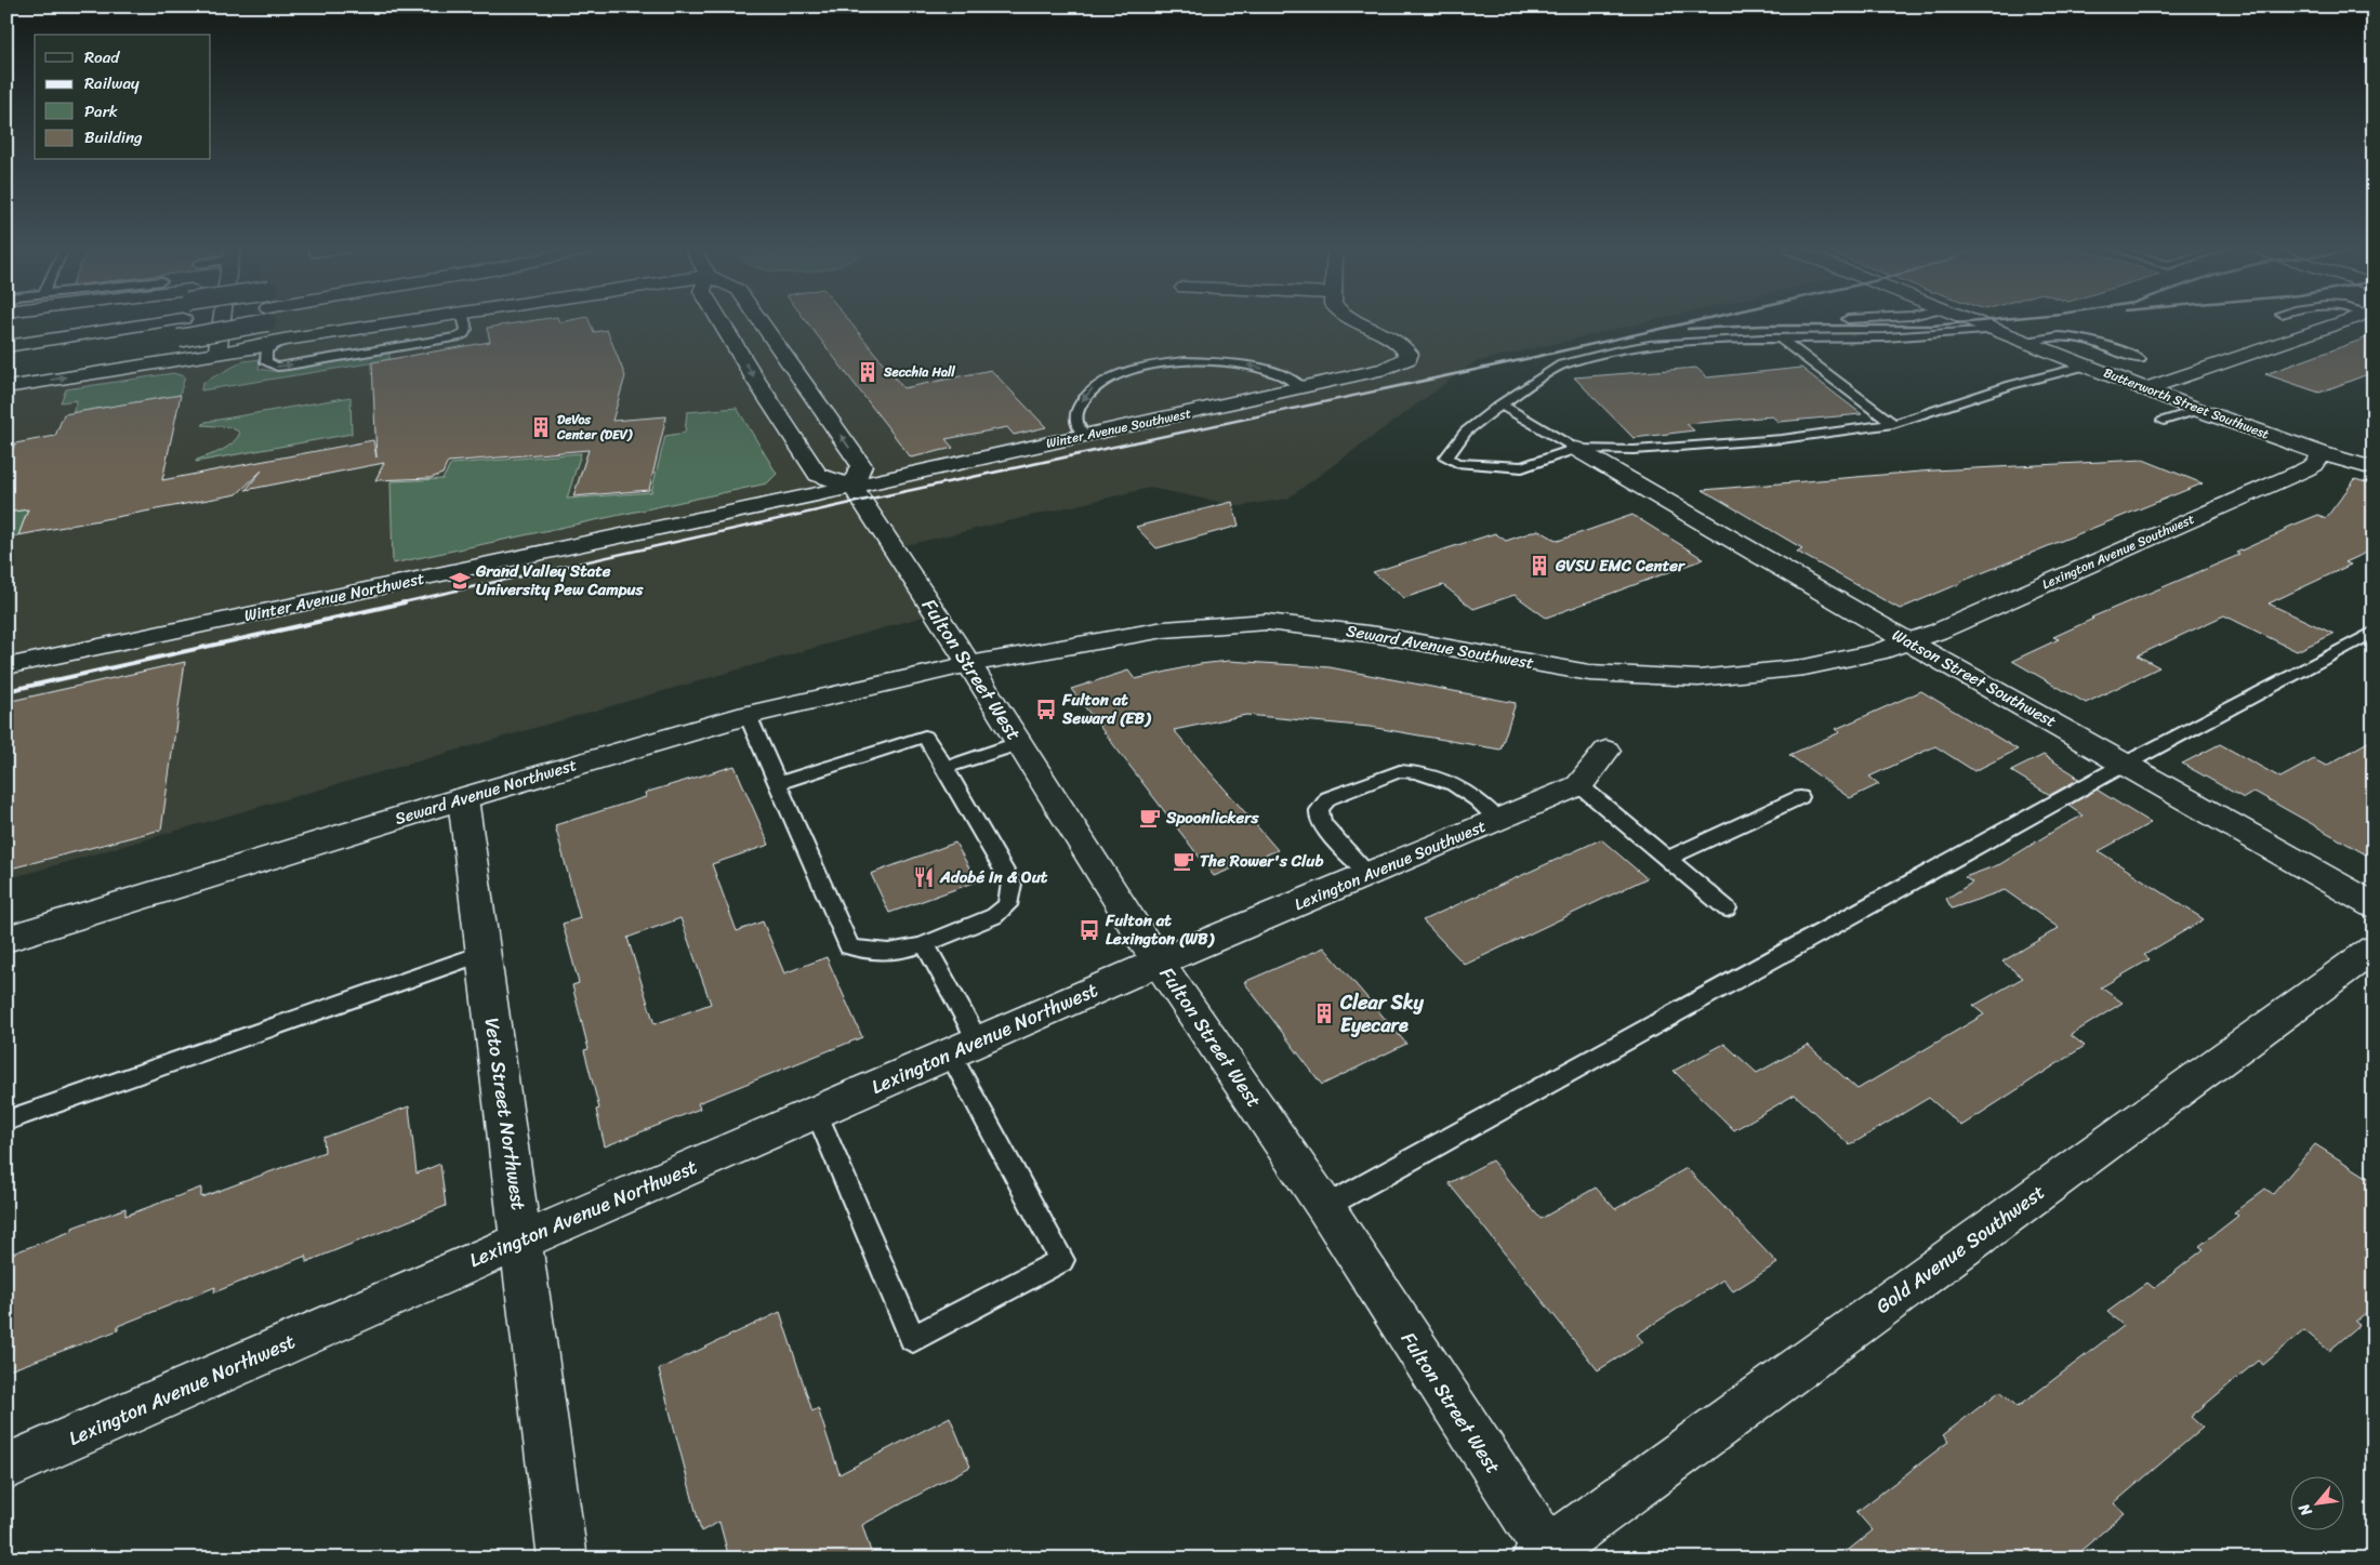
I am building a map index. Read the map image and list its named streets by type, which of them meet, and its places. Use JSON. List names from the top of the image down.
{
  "streets": {
    "main road": [
      "Butterworth Street Southwest",
      "Winter Avenue Southwest",
      "Lexington Avenue Southwest",
      "Winter Avenue Northwest",
      "Seward Avenue Southwest",
      "Fulton Street West",
      "Watson Street Southwest",
      "Seward Avenue Northwest",
      "Lexington Avenue Northwest",
      "Veto Street Northwest",
      "Gold Avenue Southwest"
    ]
  },
  "crossings": [
    ["Butterworth Street Southwest", "Lexington Avenue Southwest"],
    ["Winter Avenue Southwest", "Winter Avenue Northwest"],
    ["Winter Avenue Southwest", "Fulton Street West"],
    ["Lexington Avenue Southwest", "Seward Avenue Southwest"],
    ["Lexington Avenue Southwest", "Fulton Street West"],
    ["Lexington Avenue Southwest", "Watson Street Southwest"],
    ["Lexington Avenue Southwest", "Lexington Avenue Northwest"],
    ["Winter Avenue Northwest", "Fulton Street West"],
    ["Seward Avenue Southwest", "Fulton Street West"],
    ["Seward Avenue Southwest", "Watson Street Southwest"],
    ["Seward Avenue Southwest", "Seward Avenue Northwest"],
    ["Fulton Street West", "Seward Avenue Northwest"],
    ["Fulton Street West", "Lexington Avenue Northwest"],
    ["Fulton Street West", "Gold Avenue Southwest"],
    ["Seward Avenue Northwest", "Veto Street Northwest"],
    ["Lexington Avenue Northwest", "Veto Street Northwest"]
  ],
  "places": {
    "building": [
      "Secchia Hall",
      "DeVos Center (DEV)",
      "GVSU EMC Center",
      "Clear Sky Eyecare"
    ],
    "school or university": ["Grand Valley State University Pew Campus"],
    "bus stop": ["Fulton at Seward (EB)", "Fulton at Lexington (WB)"],
    "cafe": ["Spoonlickers", "The Rower's Club"],
    "restaurant": ["Adobé In & Out"]
  },
  "legend": [
    "Road",
    "Railway",
    "Park",
    "Building"
  ],
  "north": "bottom left"
}
